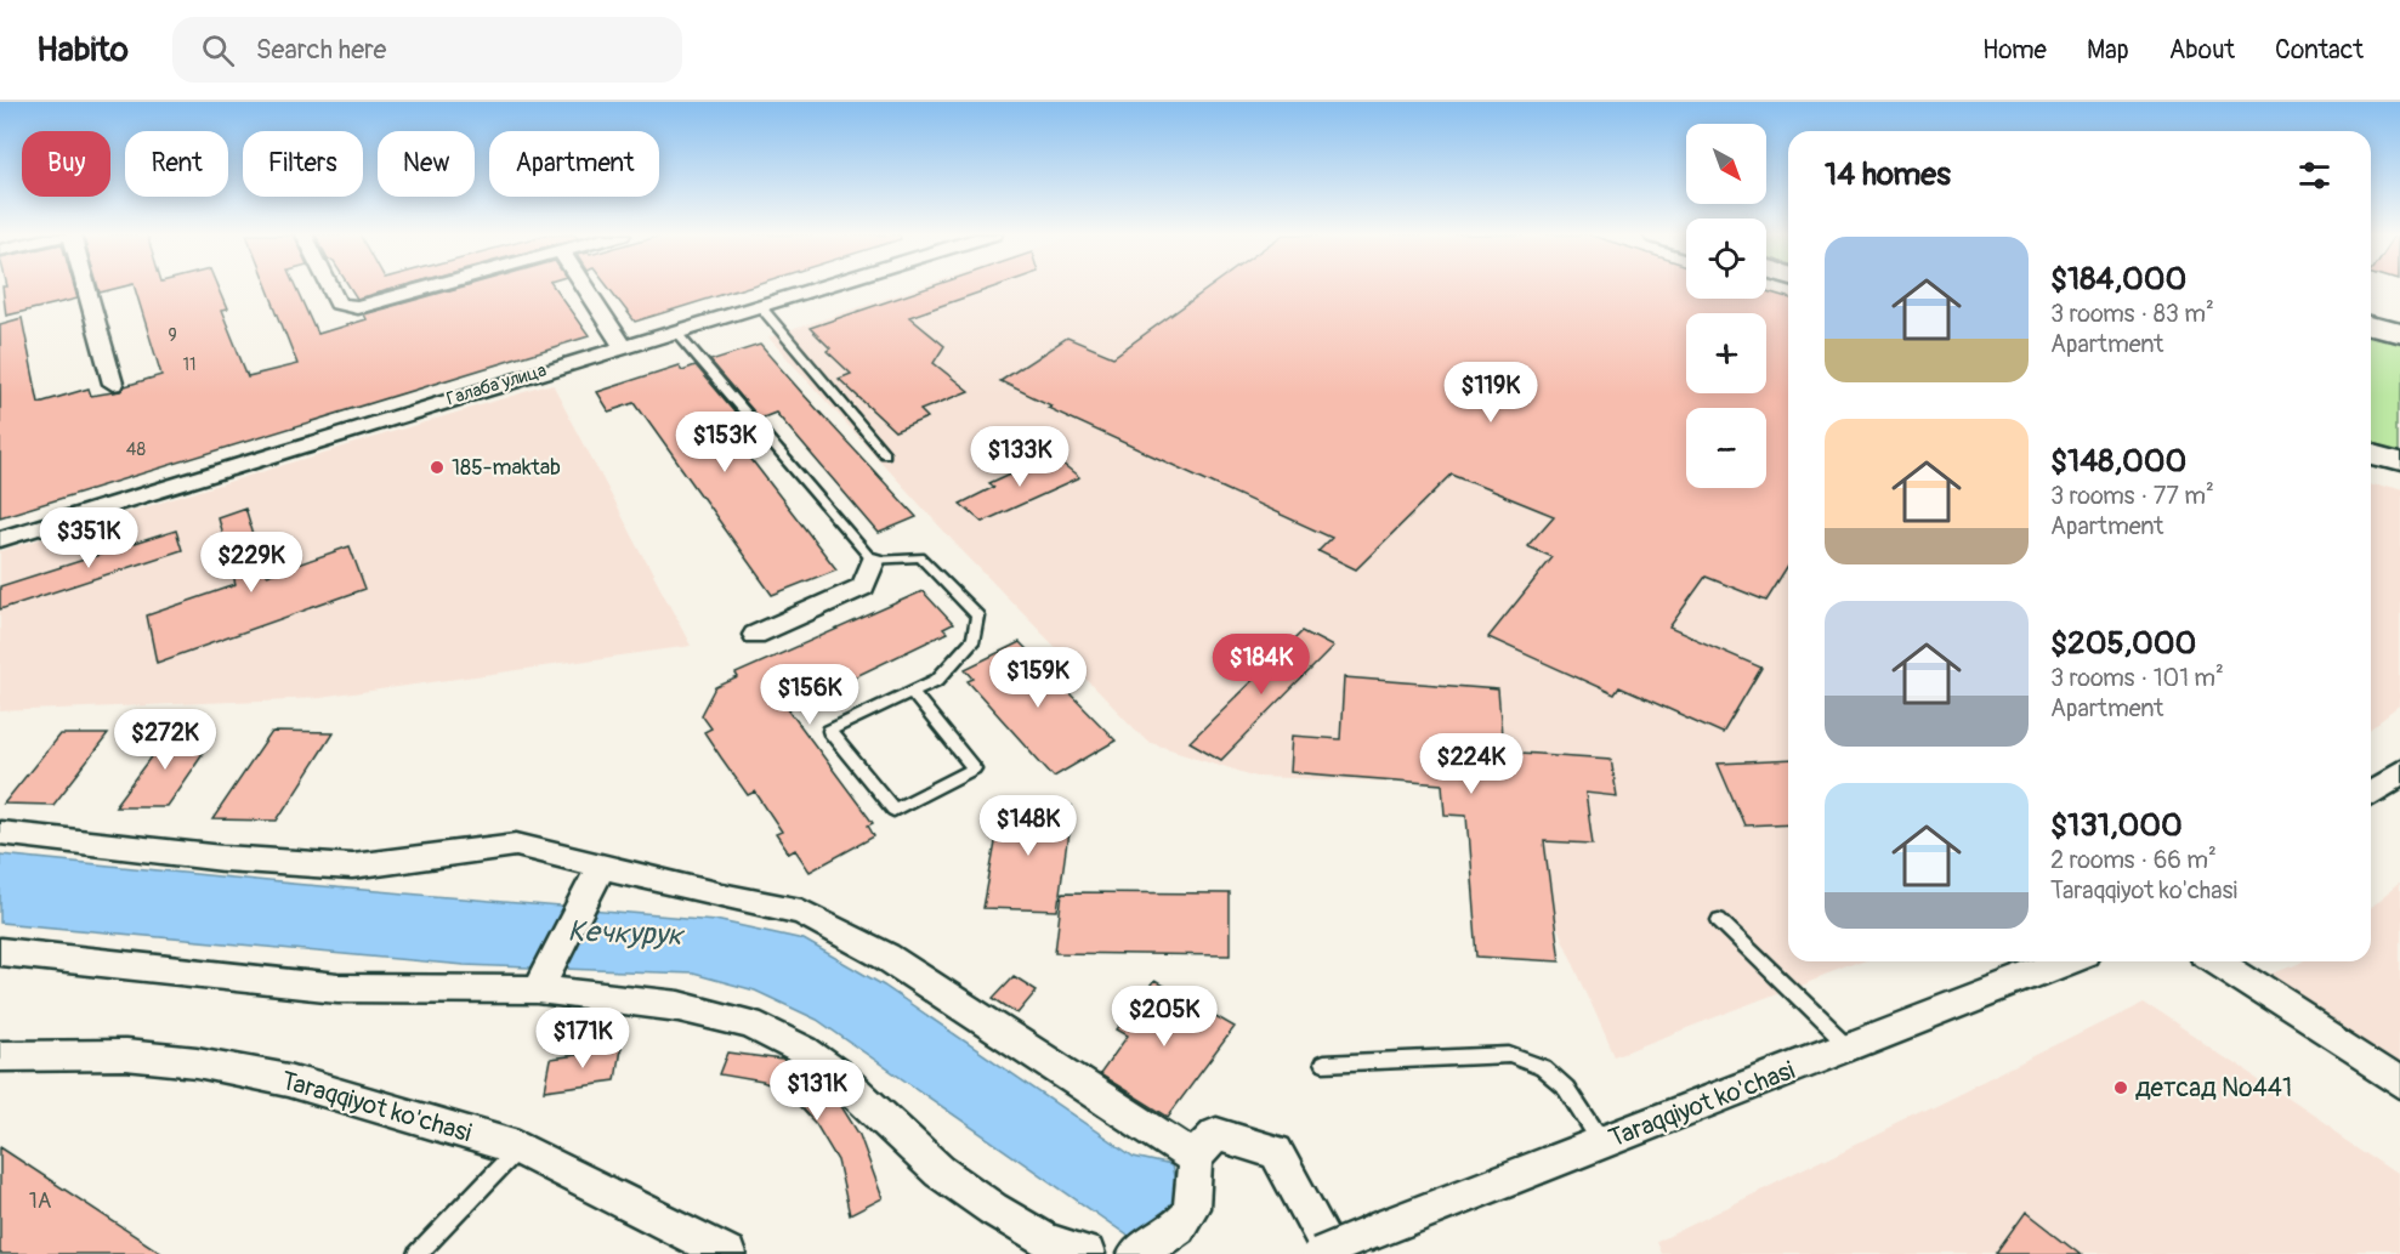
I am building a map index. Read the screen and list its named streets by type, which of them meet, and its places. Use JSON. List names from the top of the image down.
{
  "streets": {
    "street": ["Галаба улица", "Taraqqiyot ko'chasi"]
  },
  "water": ["Кечкурук"],
  "places": ["185-maktab", "детсад №441"],
  "house_numbers": [
    "9",
    "11",
    "48",
    "1A"
  ],
  "north": "bottom right",
  "page": {
    "header": "Habito",
    "search": "Search here",
    "nav": [
      "Home",
      "Map",
      "About",
      "Contact"
    ],
    "map_buttons": ["+", "−"],
    "chip": [
      "Buy",
      "Rent",
      "Filters",
      "New",
      "Apartment"
    ],
    "heading": "14 homes",
    "list": [
      {
        "name": "$184,000",
        "note": "3 rooms · 83 m² · Apartment"
      },
      {
        "name": "$148,000",
        "note": "3 rooms · 77 m² · Apartment"
      },
      {
        "name": "$205,000",
        "note": "3 rooms · 101 m² · Apartment"
      },
      {
        "name": "$131,000",
        "note": "2 rooms · 66 m² · Taraqqiyot ko'chasi"
      }
    ],
    "price": [
      "$119K",
      "$153K",
      "$133K",
      "$351K",
      "$229K",
      "$184K",
      "$159K",
      "$156K",
      "$272K",
      "$224K",
      "$148K",
      "$205K",
      "$171K",
      "$131K"
    ]
  }
}
